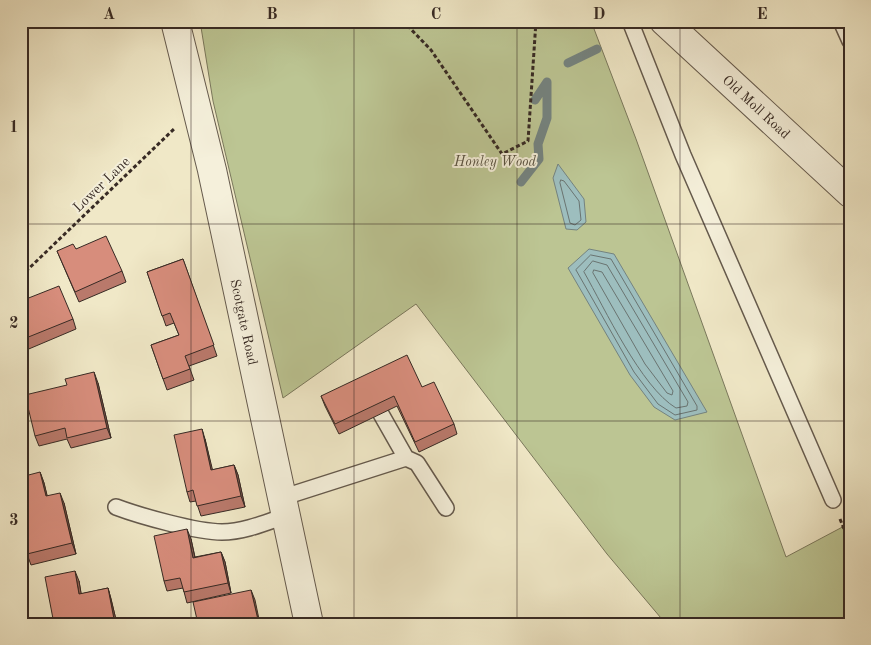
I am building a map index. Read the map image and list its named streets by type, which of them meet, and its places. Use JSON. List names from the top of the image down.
{
  "streets": {
    "street": ["Old Moll Road", "Scotgate Road"],
    "path": ["Lower Lane"]
  },
  "crossings": [
    ["Lower Lane", "Scotgate Road"]
  ],
  "parks": ["Honley Wood"],
  "grid": {
    "columns": [
      "A",
      "B",
      "C",
      "D",
      "E"
    ],
    "rows": ["1", "2", "3"]
  }
}
